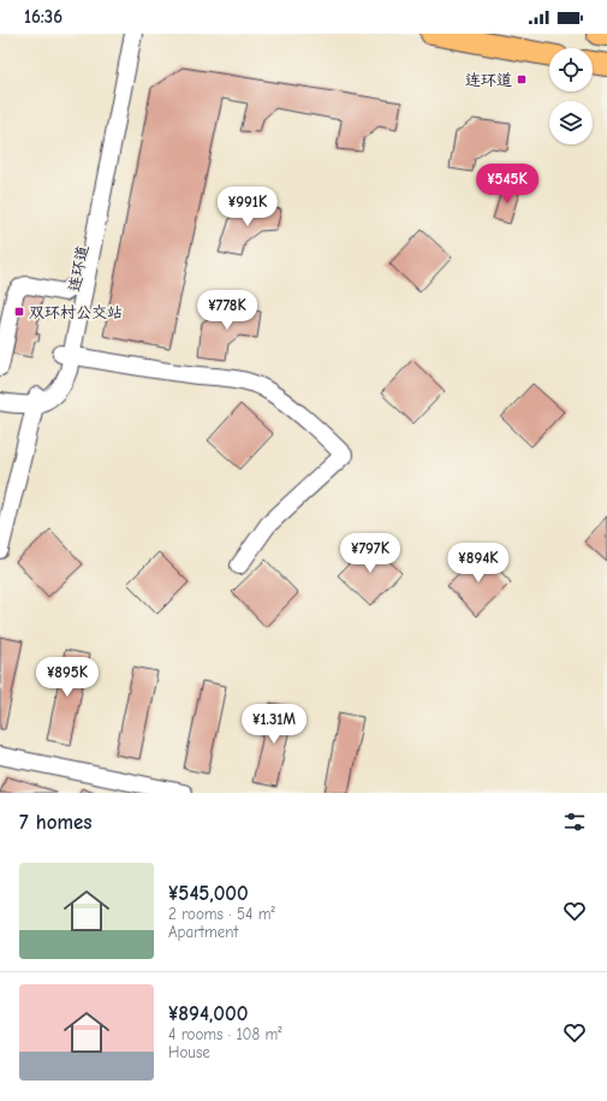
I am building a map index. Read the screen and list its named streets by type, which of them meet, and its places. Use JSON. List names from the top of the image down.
{
  "streets": {
    "street": ["连环道"]
  },
  "places": {
    "transit": ["连环道", "双环村公交站"]
  },
  "page": {
    "status": "16:36",
    "price": [
      "¥545K",
      "¥991K",
      "¥778K",
      "¥797K",
      "¥894K",
      "¥895K",
      "¥1.31M"
    ],
    "heading": "7 homes",
    "list": [
      {
        "name": "¥545,000",
        "note": "2 rooms · 54 m² · Apartment"
      },
      {
        "name": "¥894,000",
        "note": "4 rooms · 108 m² · House"
      }
    ]
  }
}
